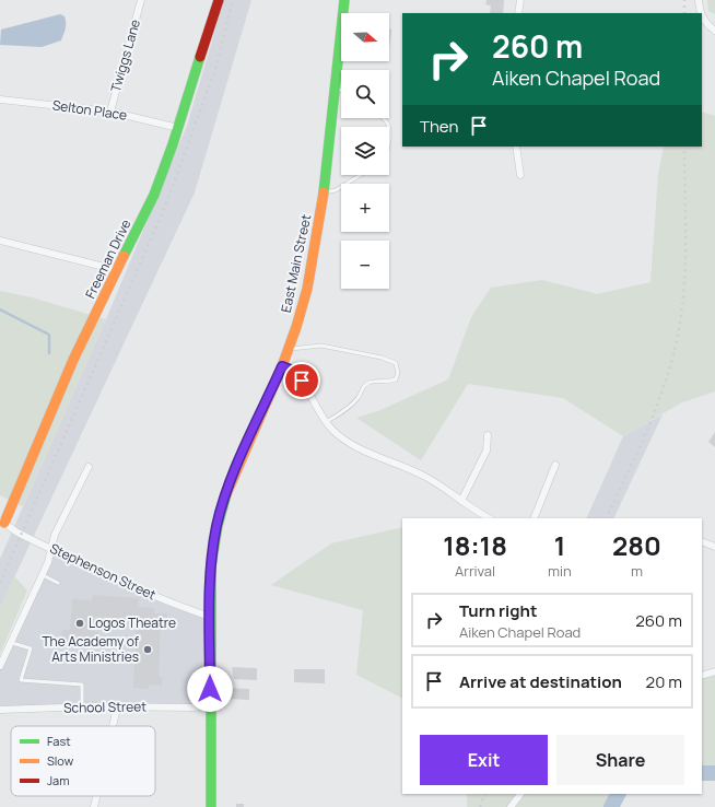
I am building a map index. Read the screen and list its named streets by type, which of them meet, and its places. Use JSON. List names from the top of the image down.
{
  "streets": {
    "street": [
      "Twiggs Lane",
      "Selton Place",
      "Freeman Drive",
      "East Main Street",
      "Stephenson Street",
      "School Street"
    ]
  },
  "crossings": [
    ["Twiggs Lane", "Selton Place"],
    ["Selton Place", "Freeman Drive"],
    ["Freeman Drive", "Stephenson Street"],
    ["East Main Street", "Stephenson Street"],
    ["East Main Street", "School Street"]
  ],
  "places": ["Logos Theatre", "The Academy of Arts Ministries"],
  "legend": ["Fast", "Slow", "Jam"],
  "north": "right",
  "page": {
    "map_buttons": ["+", "−"],
    "turn": ["260 m", "Aiken Chapel Road"],
    "then": "Then",
    "eta": [
      "18:18",
      "Arrival",
      "1",
      "min",
      "280",
      "m"
    ],
    "list": [
      {
        "name": "Turn right",
        "note": "Aiken Chapel Road",
        "value": "260 m"
      },
      {
        "name": "Arrive at destination",
        "value": "20 m"
      }
    ],
    "buttons": ["Exit", "Share"]
  }
}
